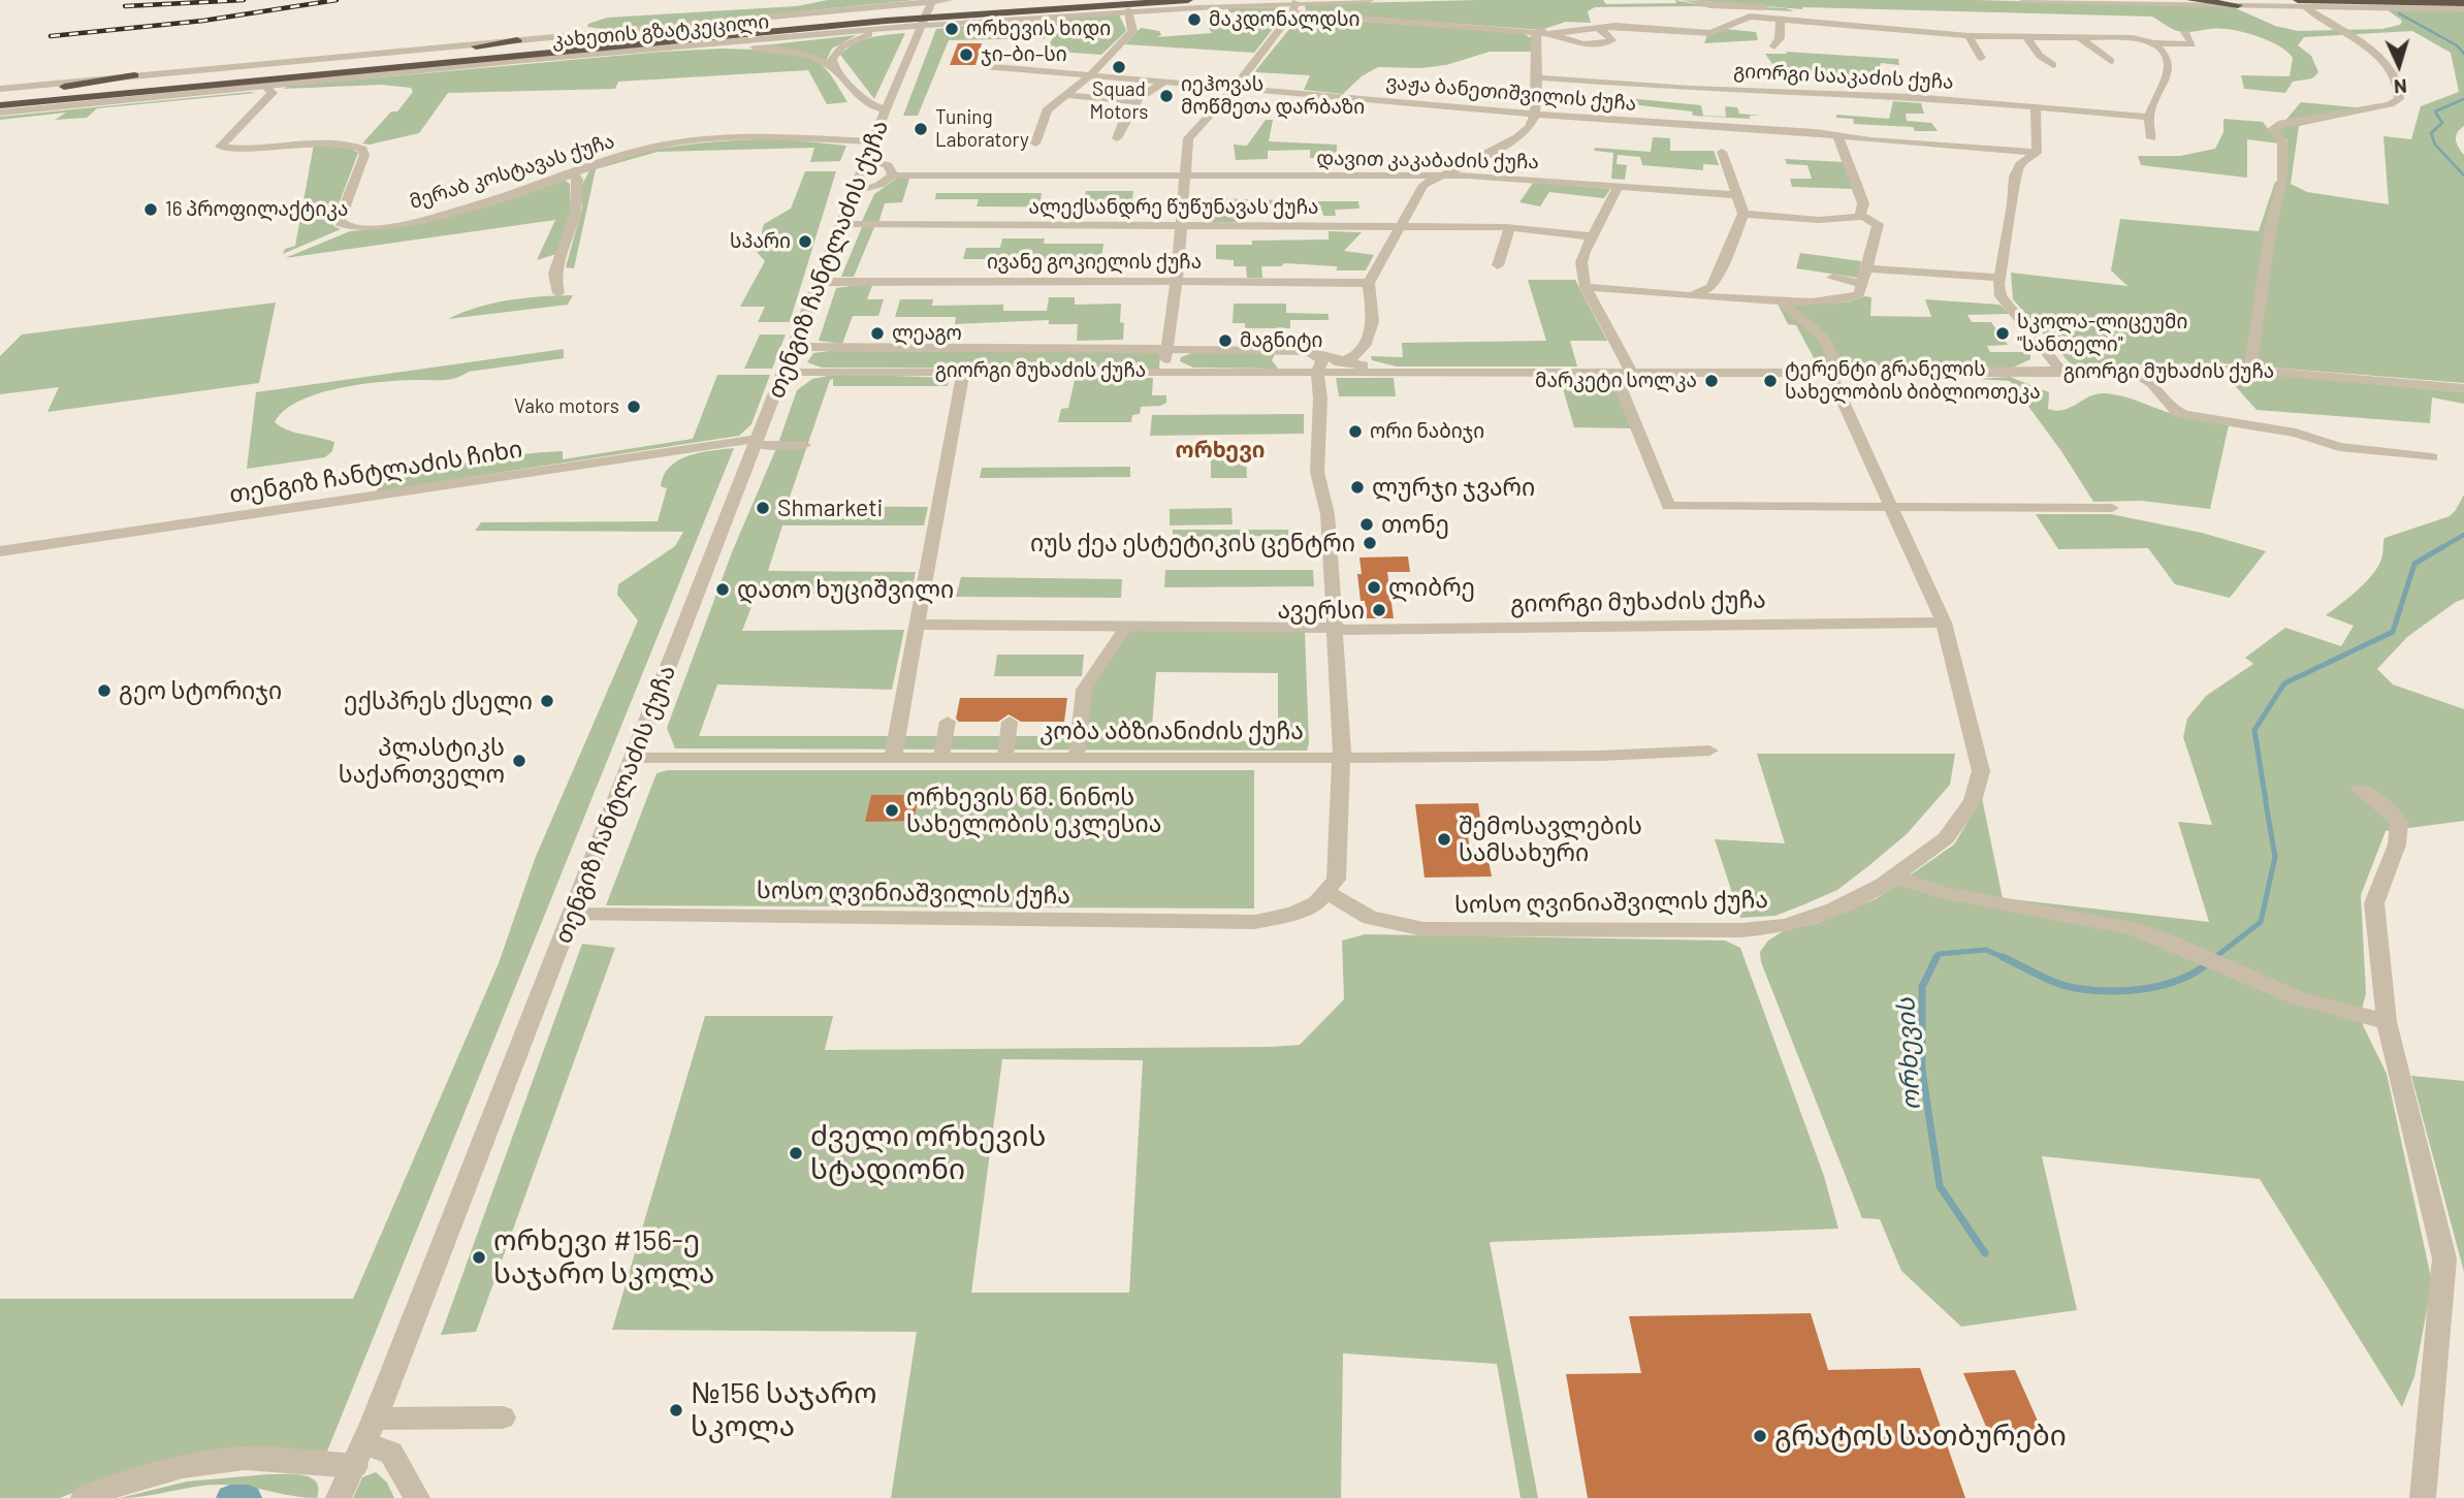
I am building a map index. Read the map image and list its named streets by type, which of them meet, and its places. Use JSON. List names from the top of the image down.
{
  "streets": {
    "highway": ["კახეთის გზატკეცილი"],
    "street": [
      "გიორგი სააკაძის ქუჩა",
      "ვაჟა ბანეთიშვილის ქუჩა",
      "დავით კაკაბაძის ქუჩა",
      "მერაბ კოსტავას ქუჩა",
      "ალექსანდრე წუწუნავას ქუჩა",
      "თენგიზ ჩანტლაძის ქუჩა",
      "ივანე გოკიელის ქუჩა",
      "გიორგი მუხაძის ქუჩა",
      "თენგიზ ჩანტლაძის ჩიხი",
      "კობა აბზიანიძის ქუჩა",
      "სოსო ღვინიაშვილის ქუჩა"
    ]
  },
  "crossings": [
    ["კახეთის გზატკეცილი", "მერაბ კოსტავას ქუჩა"],
    ["დავით კაკაბაძის ქუჩა", "თენგიზ ჩანტლაძის ქუჩა"],
    ["მერაბ კოსტავას ქუჩა", "თენგიზ ჩანტლაძის ქუჩა"],
    ["ალექსანდრე წუწუნავას ქუჩა", "თენგიზ ჩანტლაძის ქუჩა"],
    ["თენგიზ ჩანტლაძის ქუჩა", "ივანე გოკიელის ქუჩა"],
    ["თენგიზ ჩანტლაძის ქუჩა", "გიორგი მუხაძის ქუჩა"],
    ["თენგიზ ჩანტლაძის ქუჩა", "თენგიზ ჩანტლაძის ჩიხი"],
    ["თენგიზ ჩანტლაძის ქუჩა", "კობა აბზიანიძის ქუჩა"],
    ["თენგიზ ჩანტლაძის ქუჩა", "სოსო ღვინიაშვილის ქუჩა"]
  ],
  "districts": ["ორხევი"],
  "water": ["ორხევის"],
  "places": [
    "მაკდონალდსი",
    "ორხევის ხიდი",
    "ჯი–ბი–სი",
    "Squad Motors",
    "იეჰოვას მოწმეთა დარბაზი",
    "Tuning Laboratory",
    "16 პროფილაქტიკა",
    "სპარი",
    "ლეაგო",
    "სკოლა-ლიცეუმი \"სანთელი\"",
    "მაგნიტი",
    "მარკეტი სოლკა",
    "ტერენტი გრანელის სახელობის ბიბლიოთეკა",
    "Vako motors",
    "ორი ნაბიჯი",
    "ლურჯი ჯვარი",
    "Shmarketi",
    "თონე",
    "იუს ქეა ესტეტიკის ცენტრი",
    "ლიბრე",
    "დათო ხუციშვილი",
    "ავერსი",
    "გეო სტორიჯი",
    "ექსპრეს ქსელი",
    "პლასტიკს საქართველო",
    "ორხევის წმ. ნინოს სახელობის ეკლესია",
    "შემოსავლების სამსახური",
    "ძველი ორხევის სტადიონი",
    "ორხევი #156-ე საჯარო სკოლა",
    "№156 საჯარო სკოლა",
    "გრატოს სათბურები"
  ],
  "north": "bottom"
}
